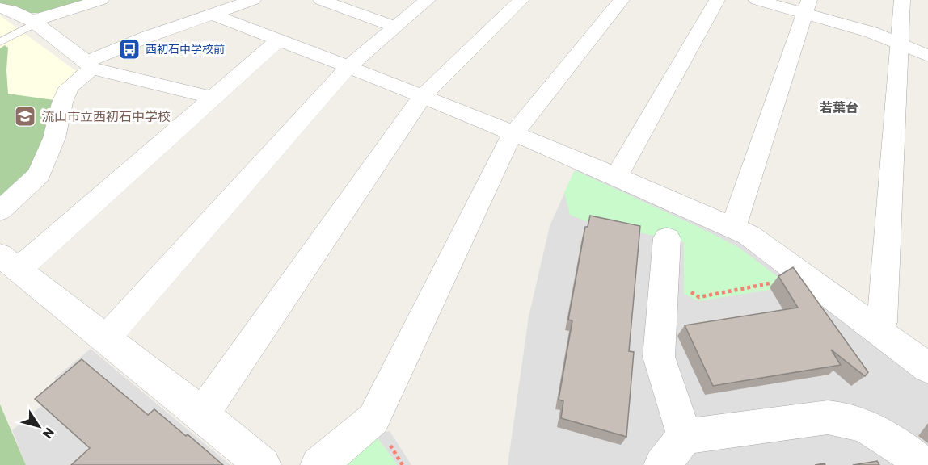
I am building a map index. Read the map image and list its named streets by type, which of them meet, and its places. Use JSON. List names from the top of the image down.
{
  "districts": ["若葉台"],
  "places": {
    "bus stop": ["西初石中学校前"],
    "school or university": ["流山市立西初石中学校"]
  },
  "north": "bottom right"
}
